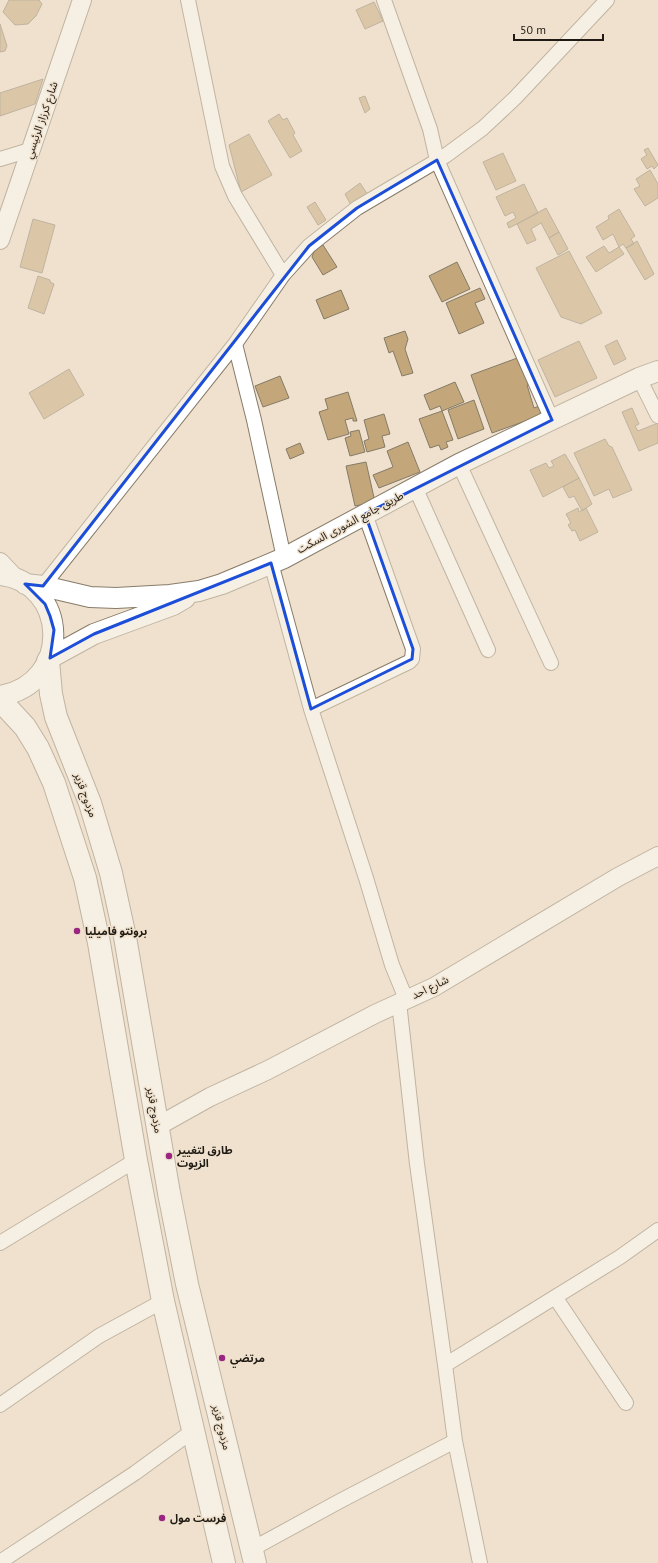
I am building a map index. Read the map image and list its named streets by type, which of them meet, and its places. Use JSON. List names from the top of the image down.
{
  "streets": {
    "main road": ["طريق جامع الشورى السكت", "مزدوج قزير"],
    "street": ["شارع كرزاز الرئيسي", "شارع احد"]
  },
  "crossings": [
    ["مزدوج قزير", "شارع احد"]
  ],
  "places": [
    "برونتو فاميليا",
    "طارق لتغيير الزيوت",
    "مرتضي",
    "فرست مول"
  ],
  "scale_bar": "50 m"
}
